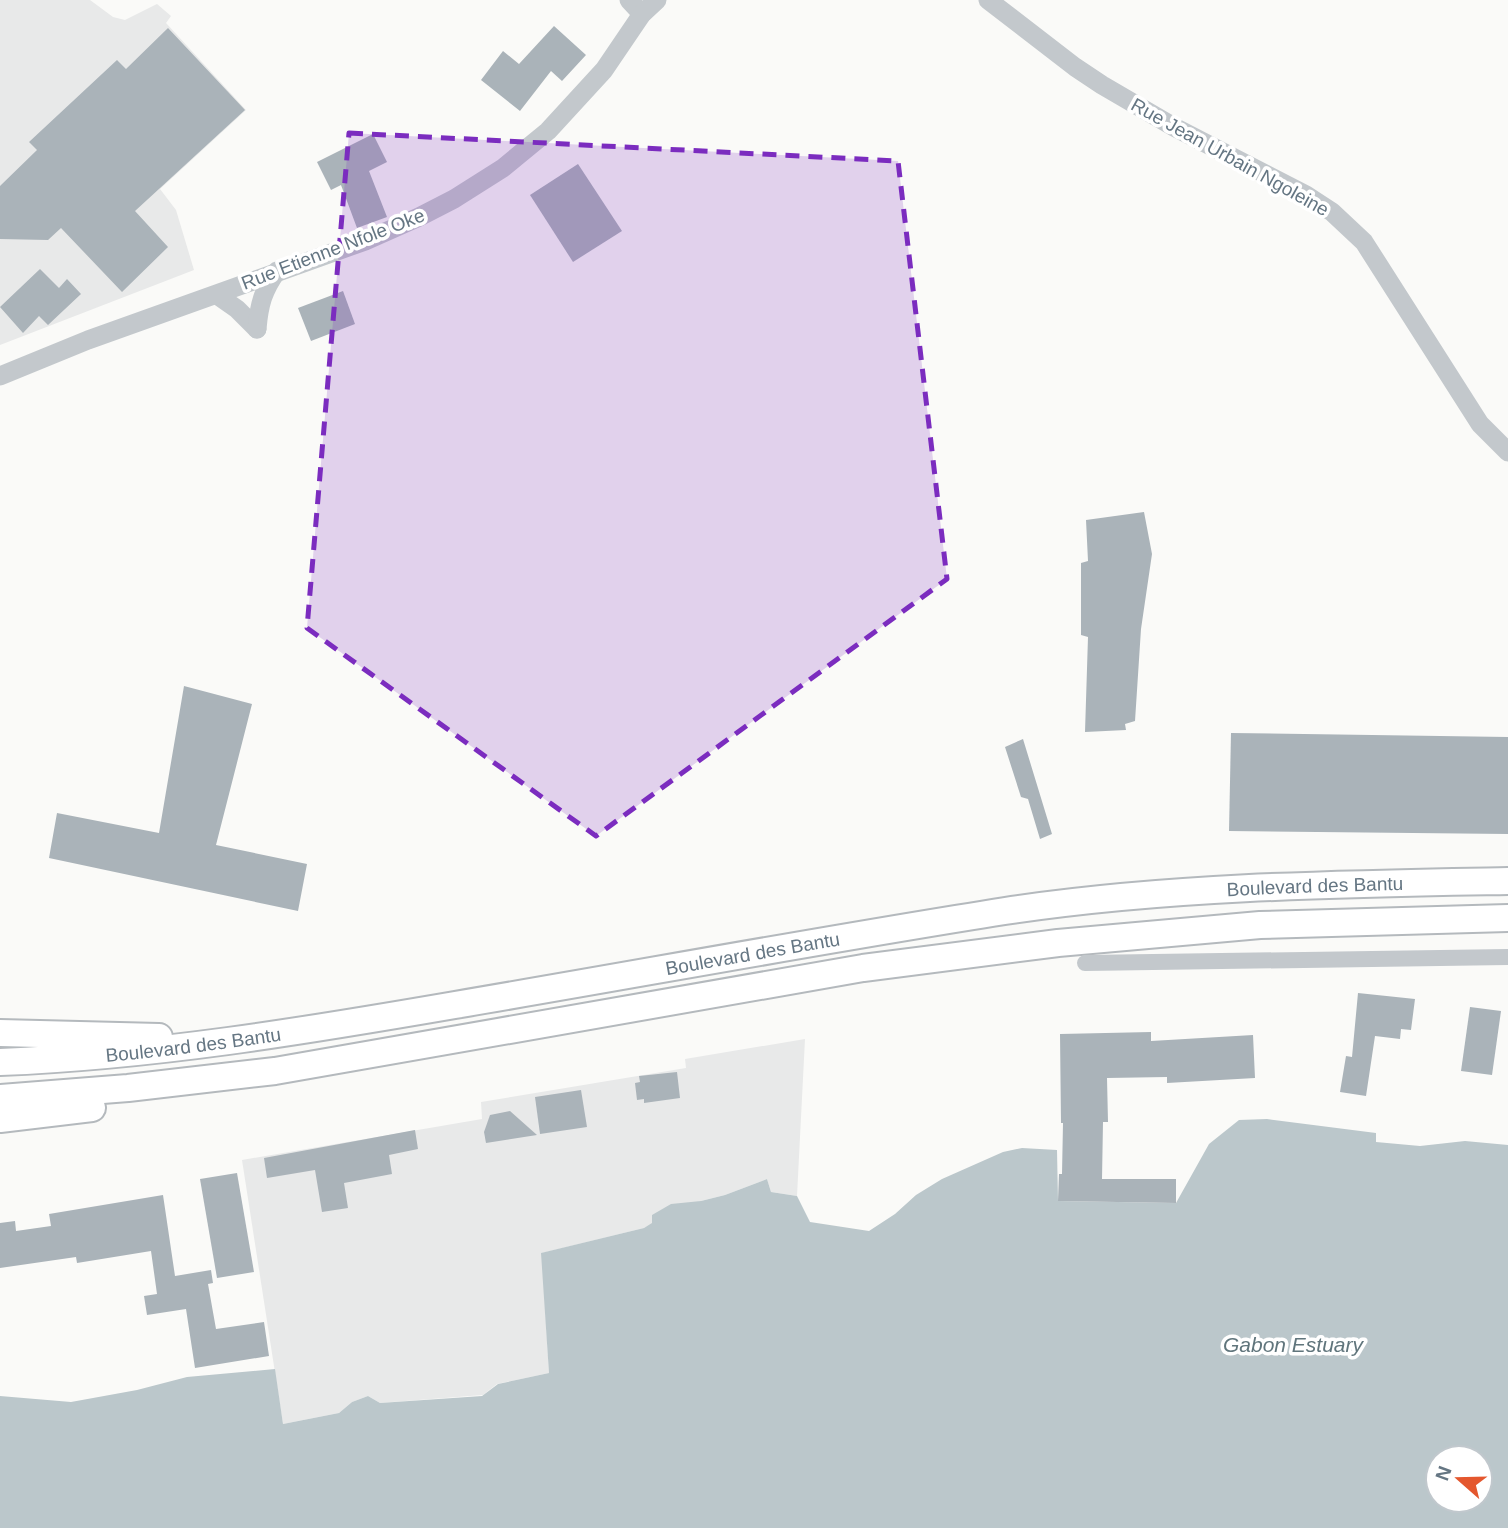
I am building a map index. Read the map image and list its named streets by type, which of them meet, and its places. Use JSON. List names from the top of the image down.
{
  "streets": {
    "highway": ["Boulevard des Bantu"],
    "street": ["Rue Jean Urbain Ngoleine", "Rue Etienne Nfole Oke"]
  },
  "water": ["Gabon Estuary"],
  "north": "left"
}
